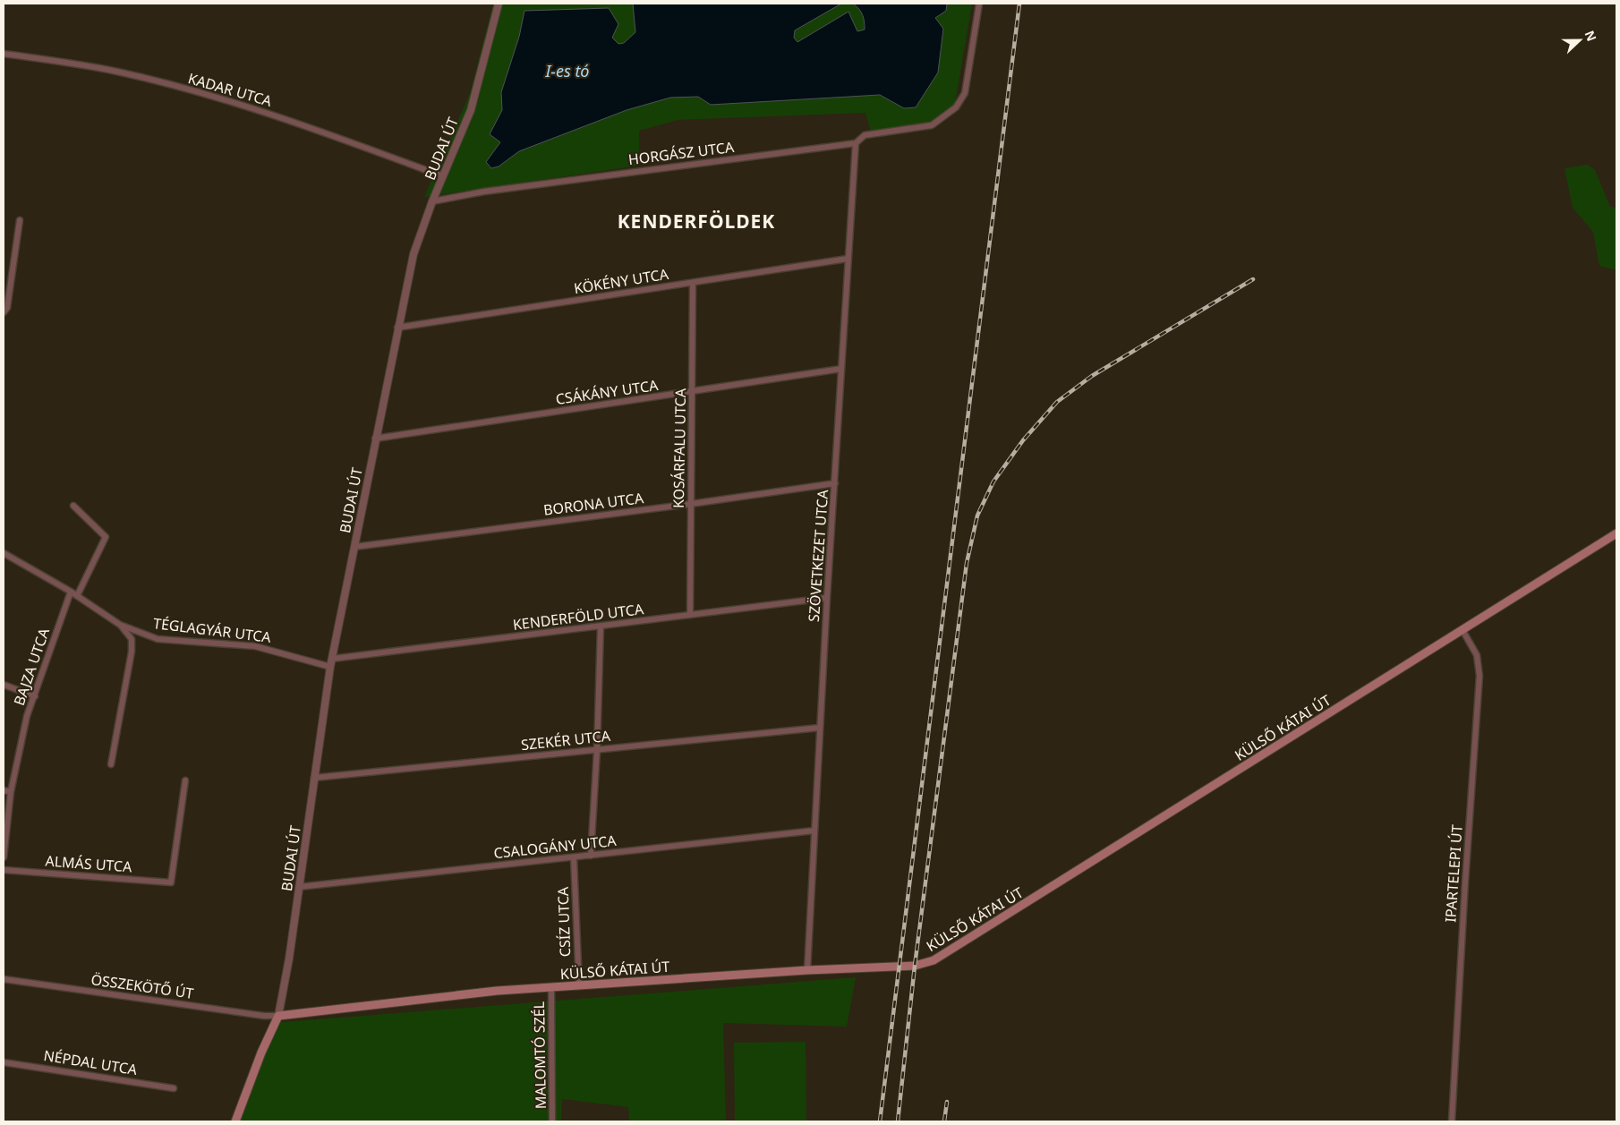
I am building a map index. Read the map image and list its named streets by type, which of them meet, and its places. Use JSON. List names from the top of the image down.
{
  "streets": {
    "main road": ["KÜLSŐ KÁTAI ÚT"],
    "street": [
      "KADAR UTCA",
      "BUDAI ÚT",
      "HORGÁSZ UTCA",
      "KÖKÉNY UTCA",
      "CSÁKÁNY UTCA",
      "KOSÁRFALU UTCA",
      "BORONA UTCA",
      "SZÖVETKEZET UTCA",
      "KENDERFÖLD UTCA",
      "TÉGLAGYÁR UTCA",
      "BAJZA UTCA",
      "SZEKÉR UTCA",
      "CSALOGÁNY UTCA",
      "ALMÁS UTCA",
      "IPARTELEPI ÚT",
      "CSÍZ UTCA",
      "ÖSSZEKÖTŐ ÚT",
      "MALOMTÓ SZÉL",
      "NÉPDAL UTCA"
    ]
  },
  "crossings": [
    ["KADAR UTCA", "BUDAI ÚT"],
    ["BUDAI ÚT", "HORGÁSZ UTCA"],
    ["BUDAI ÚT", "KÖKÉNY UTCA"],
    ["BUDAI ÚT", "CSÁKÁNY UTCA"],
    ["BUDAI ÚT", "BORONA UTCA"],
    ["BUDAI ÚT", "KENDERFÖLD UTCA"],
    ["BUDAI ÚT", "TÉGLAGYÁR UTCA"],
    ["BUDAI ÚT", "KÜLSŐ KÁTAI ÚT"],
    ["BUDAI ÚT", "SZEKÉR UTCA"],
    ["BUDAI ÚT", "CSALOGÁNY UTCA"],
    ["BUDAI ÚT", "ÖSSZEKÖTŐ ÚT"],
    ["HORGÁSZ UTCA", "SZÖVETKEZET UTCA"],
    ["KÖKÉNY UTCA", "KOSÁRFALU UTCA"],
    ["KÖKÉNY UTCA", "SZÖVETKEZET UTCA"],
    ["CSÁKÁNY UTCA", "KOSÁRFALU UTCA"],
    ["CSÁKÁNY UTCA", "SZÖVETKEZET UTCA"],
    ["KOSÁRFALU UTCA", "BORONA UTCA"],
    ["KOSÁRFALU UTCA", "KENDERFÖLD UTCA"],
    ["BORONA UTCA", "SZÖVETKEZET UTCA"],
    ["SZÖVETKEZET UTCA", "KENDERFÖLD UTCA"],
    ["SZÖVETKEZET UTCA", "KÜLSŐ KÁTAI ÚT"],
    ["SZÖVETKEZET UTCA", "SZEKÉR UTCA"],
    ["SZÖVETKEZET UTCA", "CSALOGÁNY UTCA"],
    ["TÉGLAGYÁR UTCA", "BAJZA UTCA"],
    ["KÜLSŐ KÁTAI ÚT", "IPARTELEPI ÚT"],
    ["KÜLSŐ KÁTAI ÚT", "CSÍZ UTCA"],
    ["KÜLSŐ KÁTAI ÚT", "ÖSSZEKÖTŐ ÚT"],
    ["KÜLSŐ KÁTAI ÚT", "MALOMTÓ SZÉL"],
    ["CSALOGÁNY UTCA", "CSÍZ UTCA"]
  ],
  "districts": ["KENDERFÖLDEK"],
  "water": ["I-es tó"],
  "north": "right"
}
